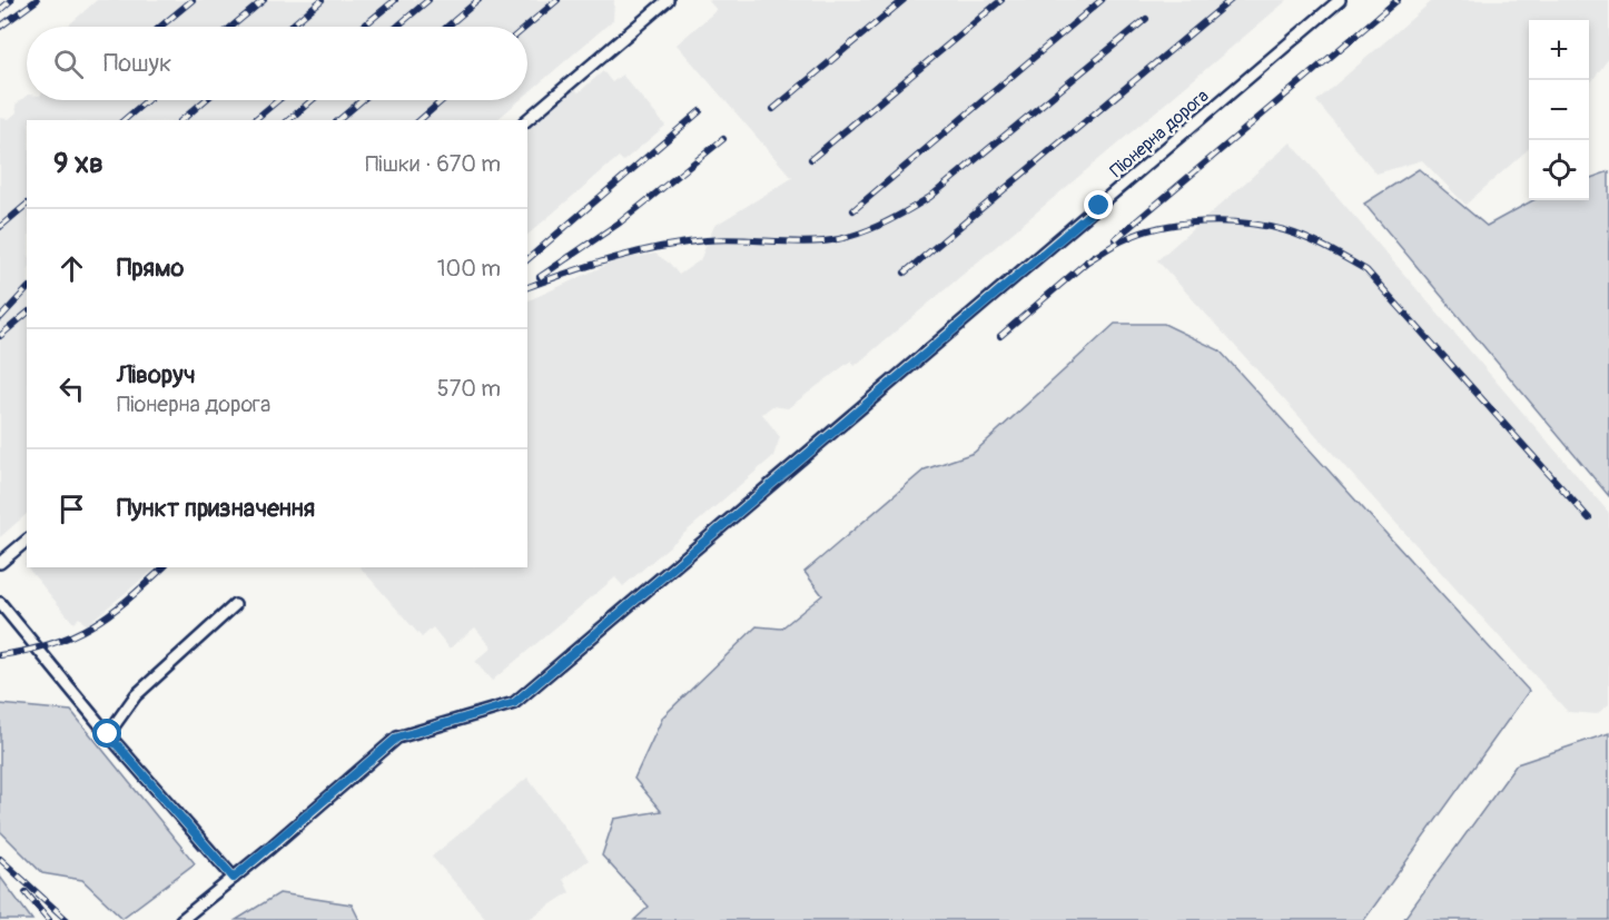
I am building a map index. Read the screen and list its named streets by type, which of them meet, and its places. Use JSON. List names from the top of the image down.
{
  "streets": {
    "street": ["Піонерна дорога"]
  },
  "page": {
    "map_buttons": ["+", "−"],
    "search": "Пошук",
    "heading": ["9 хв", "Пішки · 670 m"],
    "list": [
      ["Прямо", "100 m"],
      ["Ліворуч", "Піонерна дорога", "570 m"],
      "Пункт призначення"
    ]
  }
}
